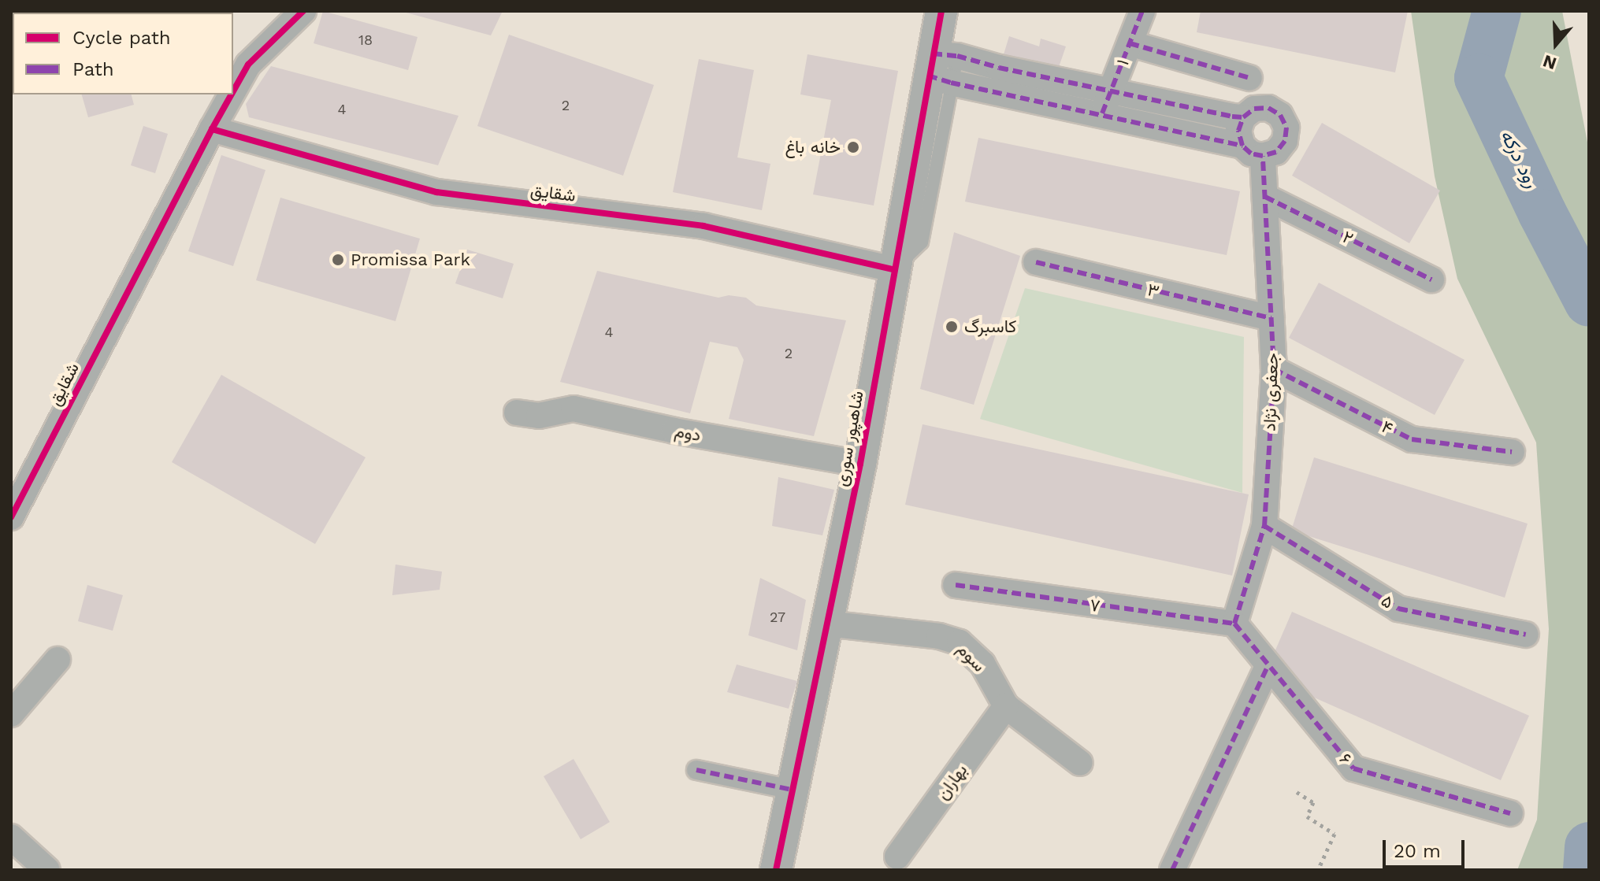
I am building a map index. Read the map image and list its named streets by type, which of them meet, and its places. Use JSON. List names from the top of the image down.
{
  "streets": {
    "street": [
      "۱",
      "شقایق",
      "۲",
      "۳",
      "جعفری نژاد",
      "۴",
      "دوم",
      "شاهپور سوری",
      "۵",
      "۷",
      "سوم",
      "۶",
      "بهاران"
    ]
  },
  "crossings": [
    ["شقایق", "شاهپور سوری"],
    ["۲", "جعفری نژاد"],
    ["۳", "جعفری نژاد"],
    ["جعفری نژاد", "۴"],
    ["جعفری نژاد", "۵"],
    ["جعفری نژاد", "۷"],
    ["جعفری نژاد", "۶"],
    ["دوم", "شاهپور سوری"],
    ["شاهپور سوری", "سوم"],
    ["۷", "۶"],
    ["سوم", "بهاران"]
  ],
  "water": ["رود درکه"],
  "places": ["خانه باغ", "Promissa Park", "کاسبرگ"],
  "house_numbers": [
    "18",
    "2",
    "4",
    "4",
    "2",
    "27"
  ],
  "legend": ["Cycle path", "Path"],
  "scale_bar": "20 m",
  "north": "bottom"
}
